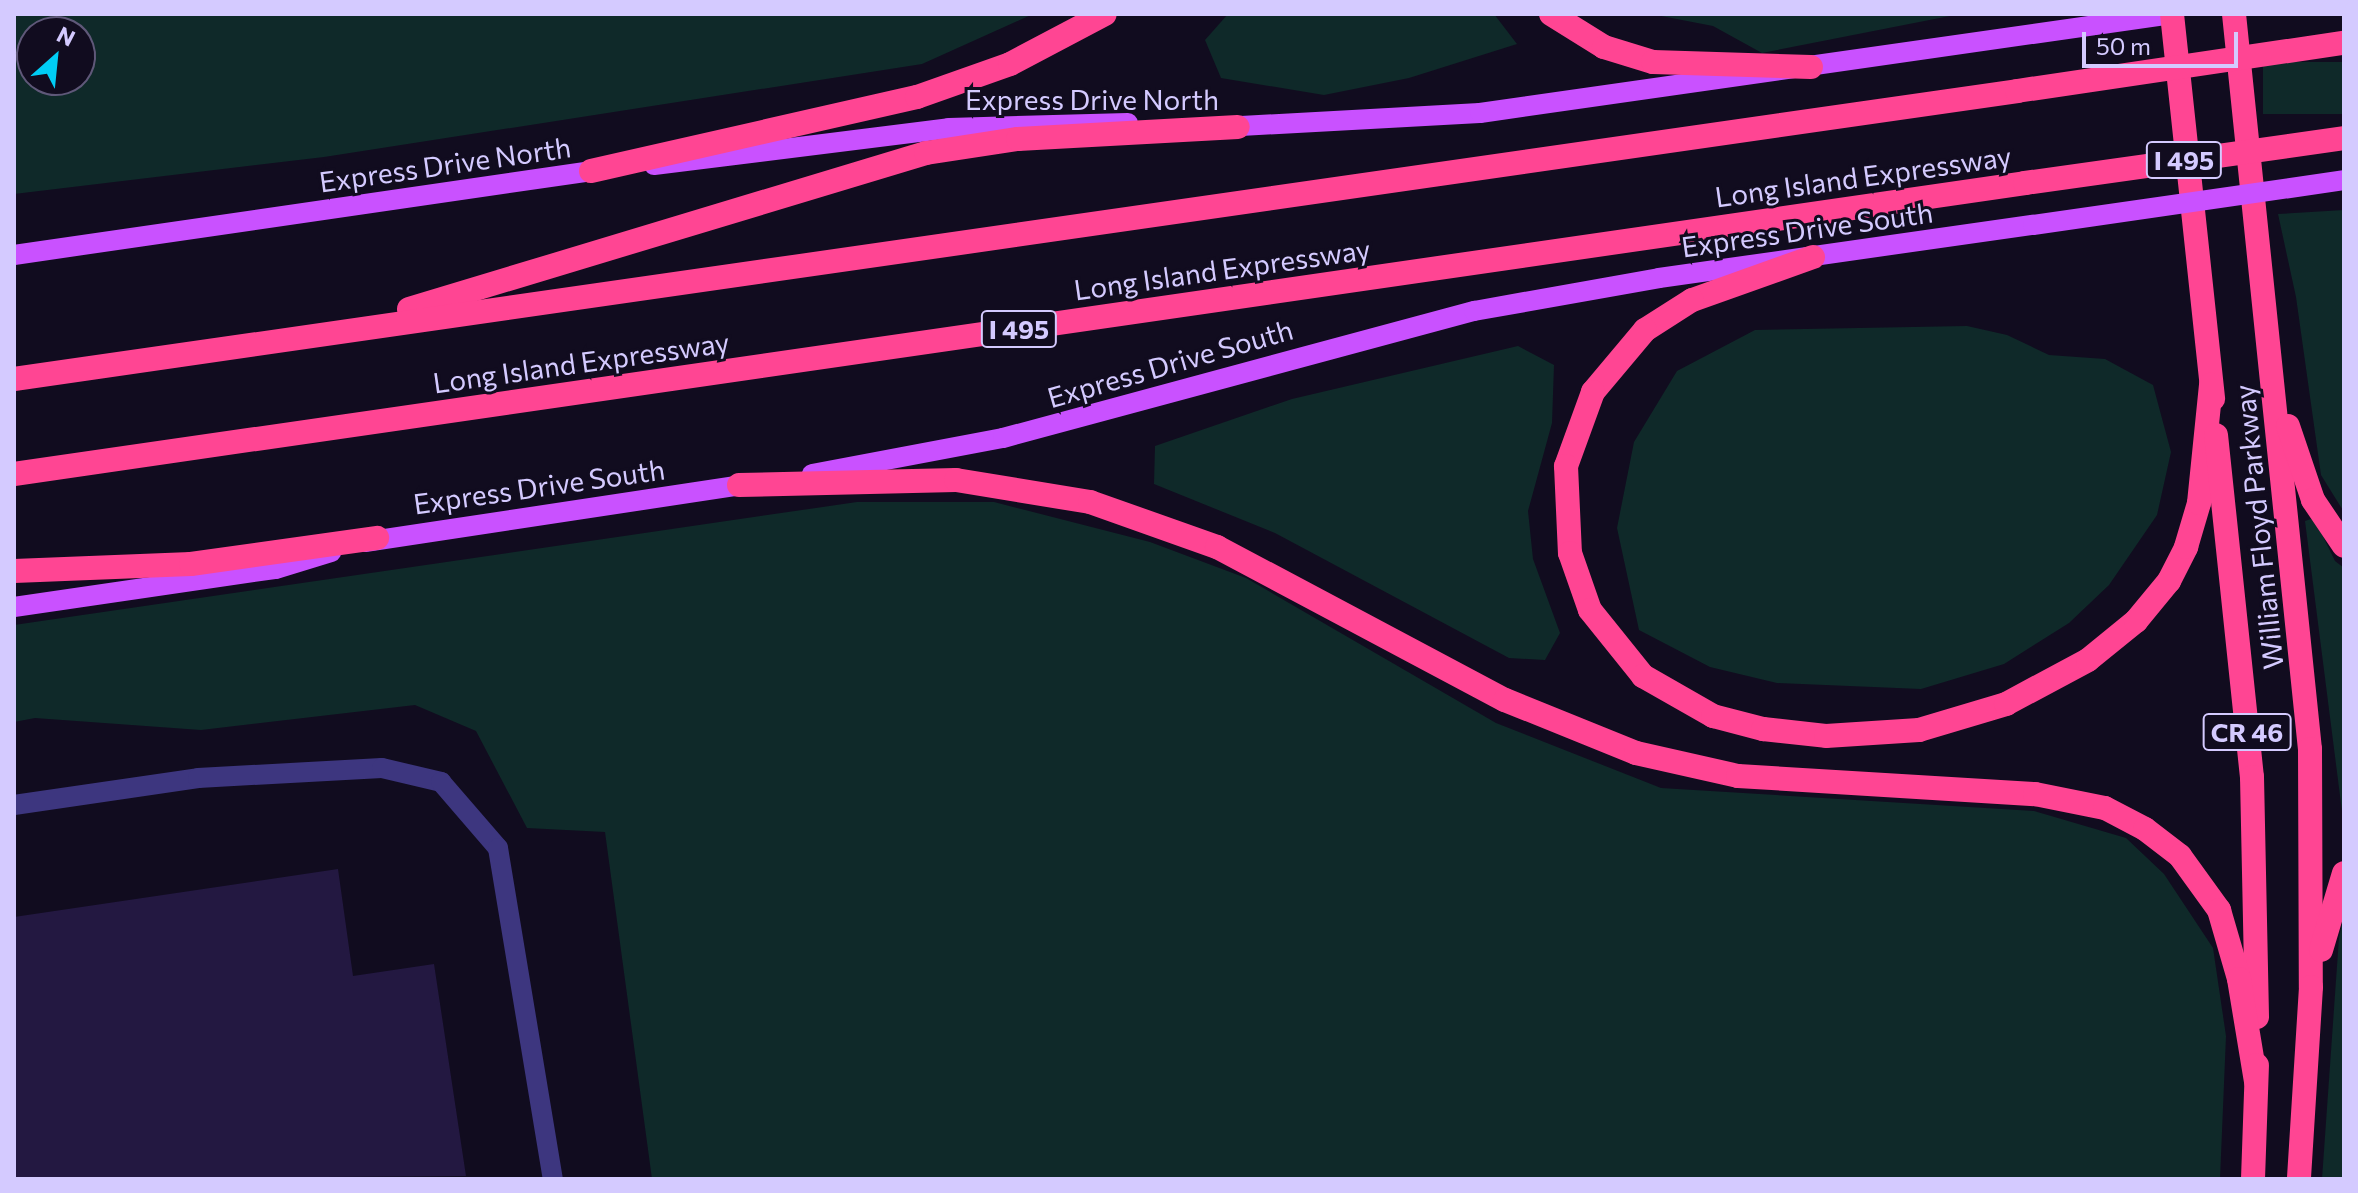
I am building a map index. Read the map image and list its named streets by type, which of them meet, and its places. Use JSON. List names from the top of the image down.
{
  "streets": {
    "highway": [
      "I 495",
      "Long Island Expressway",
      "William Floyd Parkway",
      "CR 46"
    ],
    "main road": ["Express Drive North", "Express Drive South"]
  },
  "crossings": [
    ["Express Drive North", "William Floyd Parkway"]
  ],
  "scale_bar": "50 m",
  "north": "top right"
}
